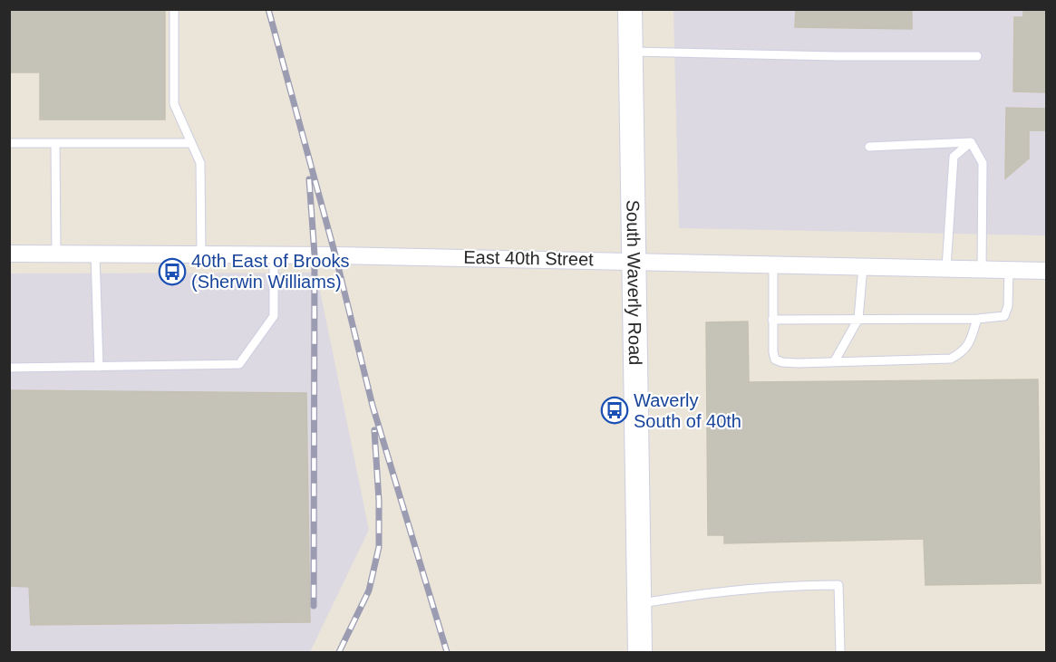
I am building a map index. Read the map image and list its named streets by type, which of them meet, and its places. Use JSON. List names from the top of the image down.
{
  "streets": {
    "main road": ["South Waverly Road"],
    "street": ["East 40th Street"]
  },
  "crossings": [
    ["East 40th Street", "South Waverly Road"]
  ],
  "places": {
    "bus stop": ["40th East of Brooks (Sherwin Williams)", "Waverly South of 40th"]
  }
}
